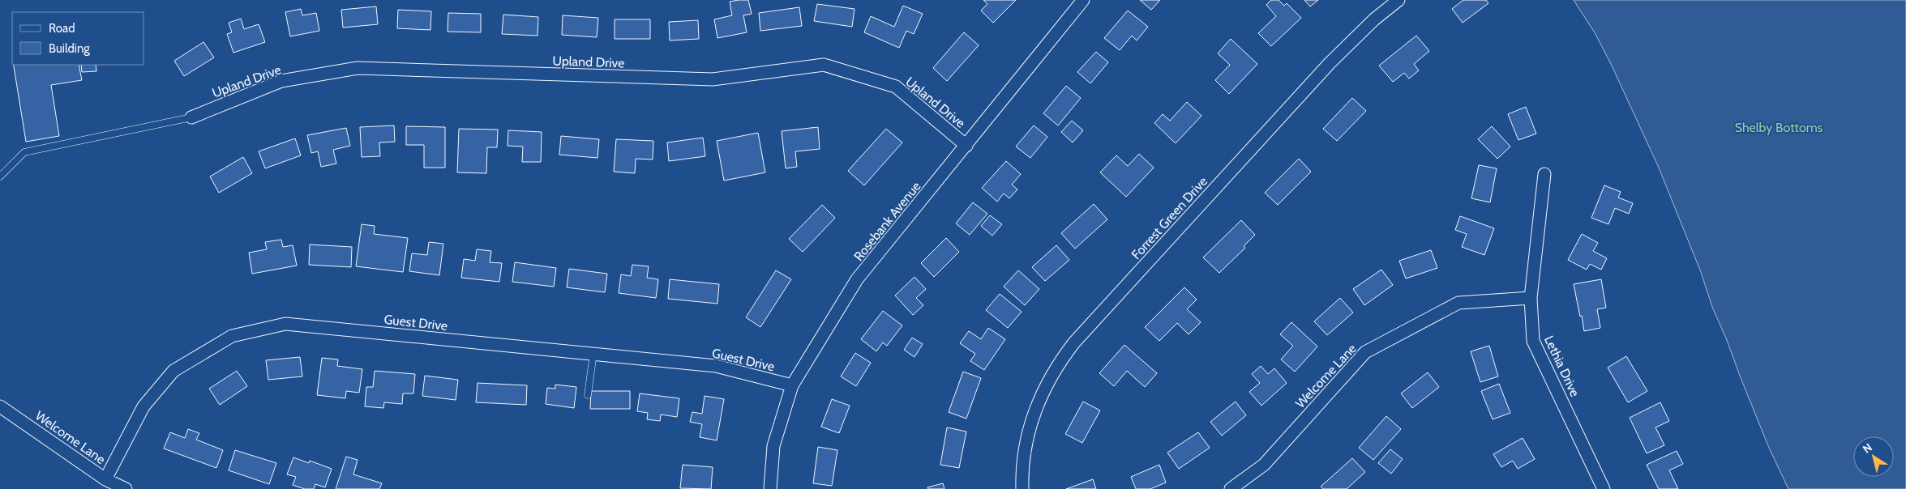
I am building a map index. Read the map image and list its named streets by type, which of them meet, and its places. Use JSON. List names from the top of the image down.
{
  "streets": {
    "street": [
      "Upland Drive",
      "Forrest Green Drive",
      "Rosebank Avenue",
      "Guest Drive",
      "Lethia Drive",
      "Welcome Lane"
    ]
  },
  "crossings": [
    ["Upland Drive", "Rosebank Avenue"],
    ["Rosebank Avenue", "Guest Drive"],
    ["Guest Drive", "Welcome Lane"],
    ["Lethia Drive", "Welcome Lane"]
  ],
  "parks": ["Shelby Bottoms"],
  "legend": ["Road", "Building"],
  "north": "top left"
}
